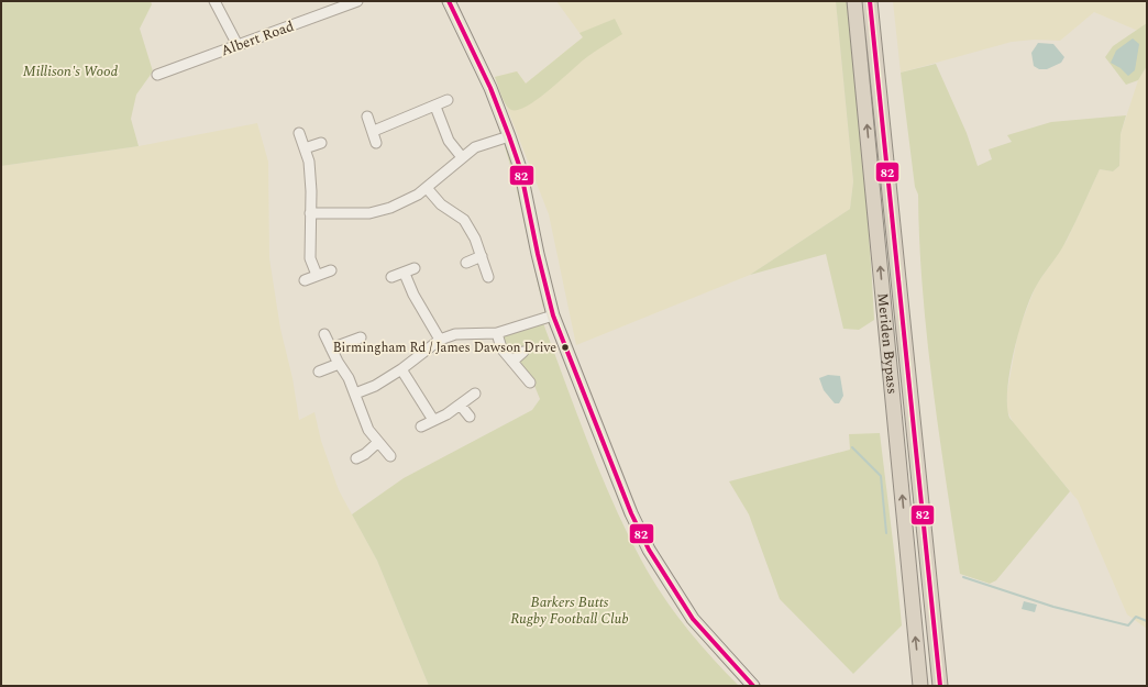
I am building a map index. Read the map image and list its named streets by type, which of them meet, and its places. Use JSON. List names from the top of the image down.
{
  "streets": {
    "highway": ["Meriden Bypass"],
    "street": ["Albert Road"]
  },
  "parks": ["Millison's Wood", "Barkers Butts Rugby Football Club"],
  "places": ["Birmingham Rd / James Dawson Drive"],
  "lines": ["transit line 82"]
}
